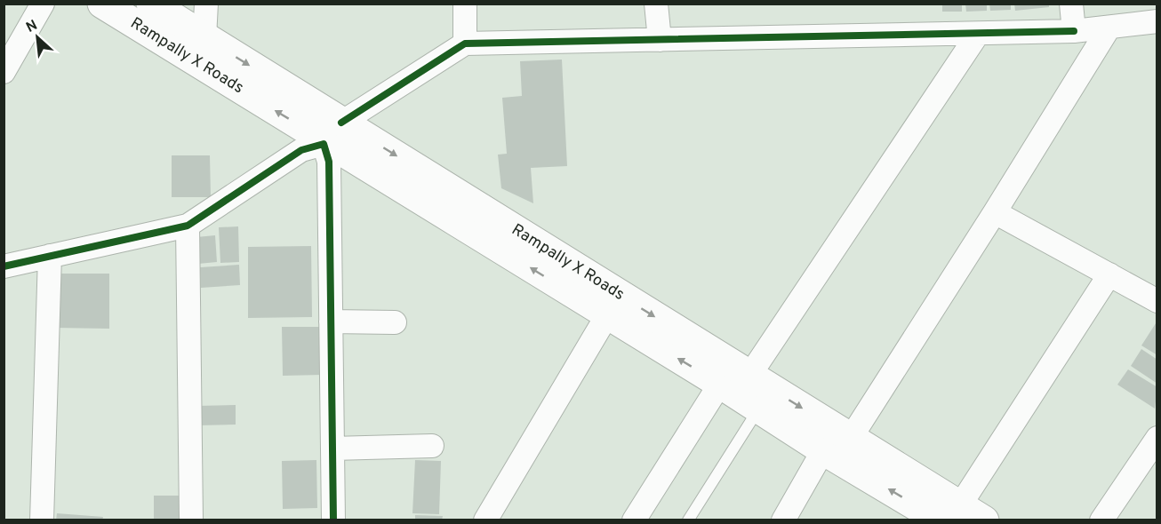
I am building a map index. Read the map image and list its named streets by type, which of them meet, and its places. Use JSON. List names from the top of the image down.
{
  "streets": {
    "main road": ["Rampally X Roads"]
  },
  "north": "top left"
}
